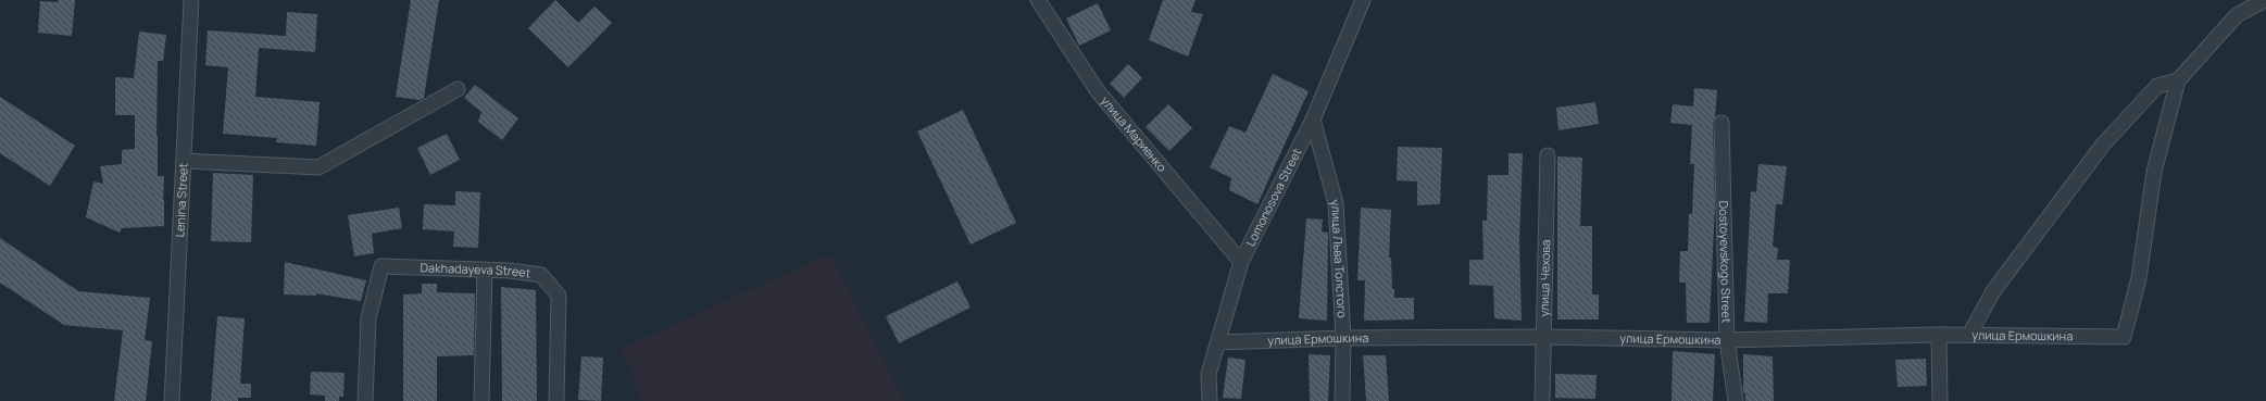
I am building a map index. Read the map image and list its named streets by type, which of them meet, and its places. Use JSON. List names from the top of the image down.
{
  "streets": {
    "street": [
      "улица Мариенко",
      "Lomonosova Street",
      "Lenina Street",
      "улица Льва Толстого",
      "Dostoyevskogo Street",
      "Dakhadayeva Street",
      "улица Чехова",
      "улица Ермошкина"
    ]
  },
  "crossings": [
    ["улица Мариенко", "Lomonosova Street"],
    ["Lomonosova Street", "улица Льва Толстого"],
    ["Lomonosova Street", "улица Ермошкина"],
    ["улица Льва Толстого", "улица Ермошкина"],
    ["Dostoyevskogo Street", "улица Ермошкина"],
    ["улица Чехова", "улица Ермошкина"]
  ]
}
